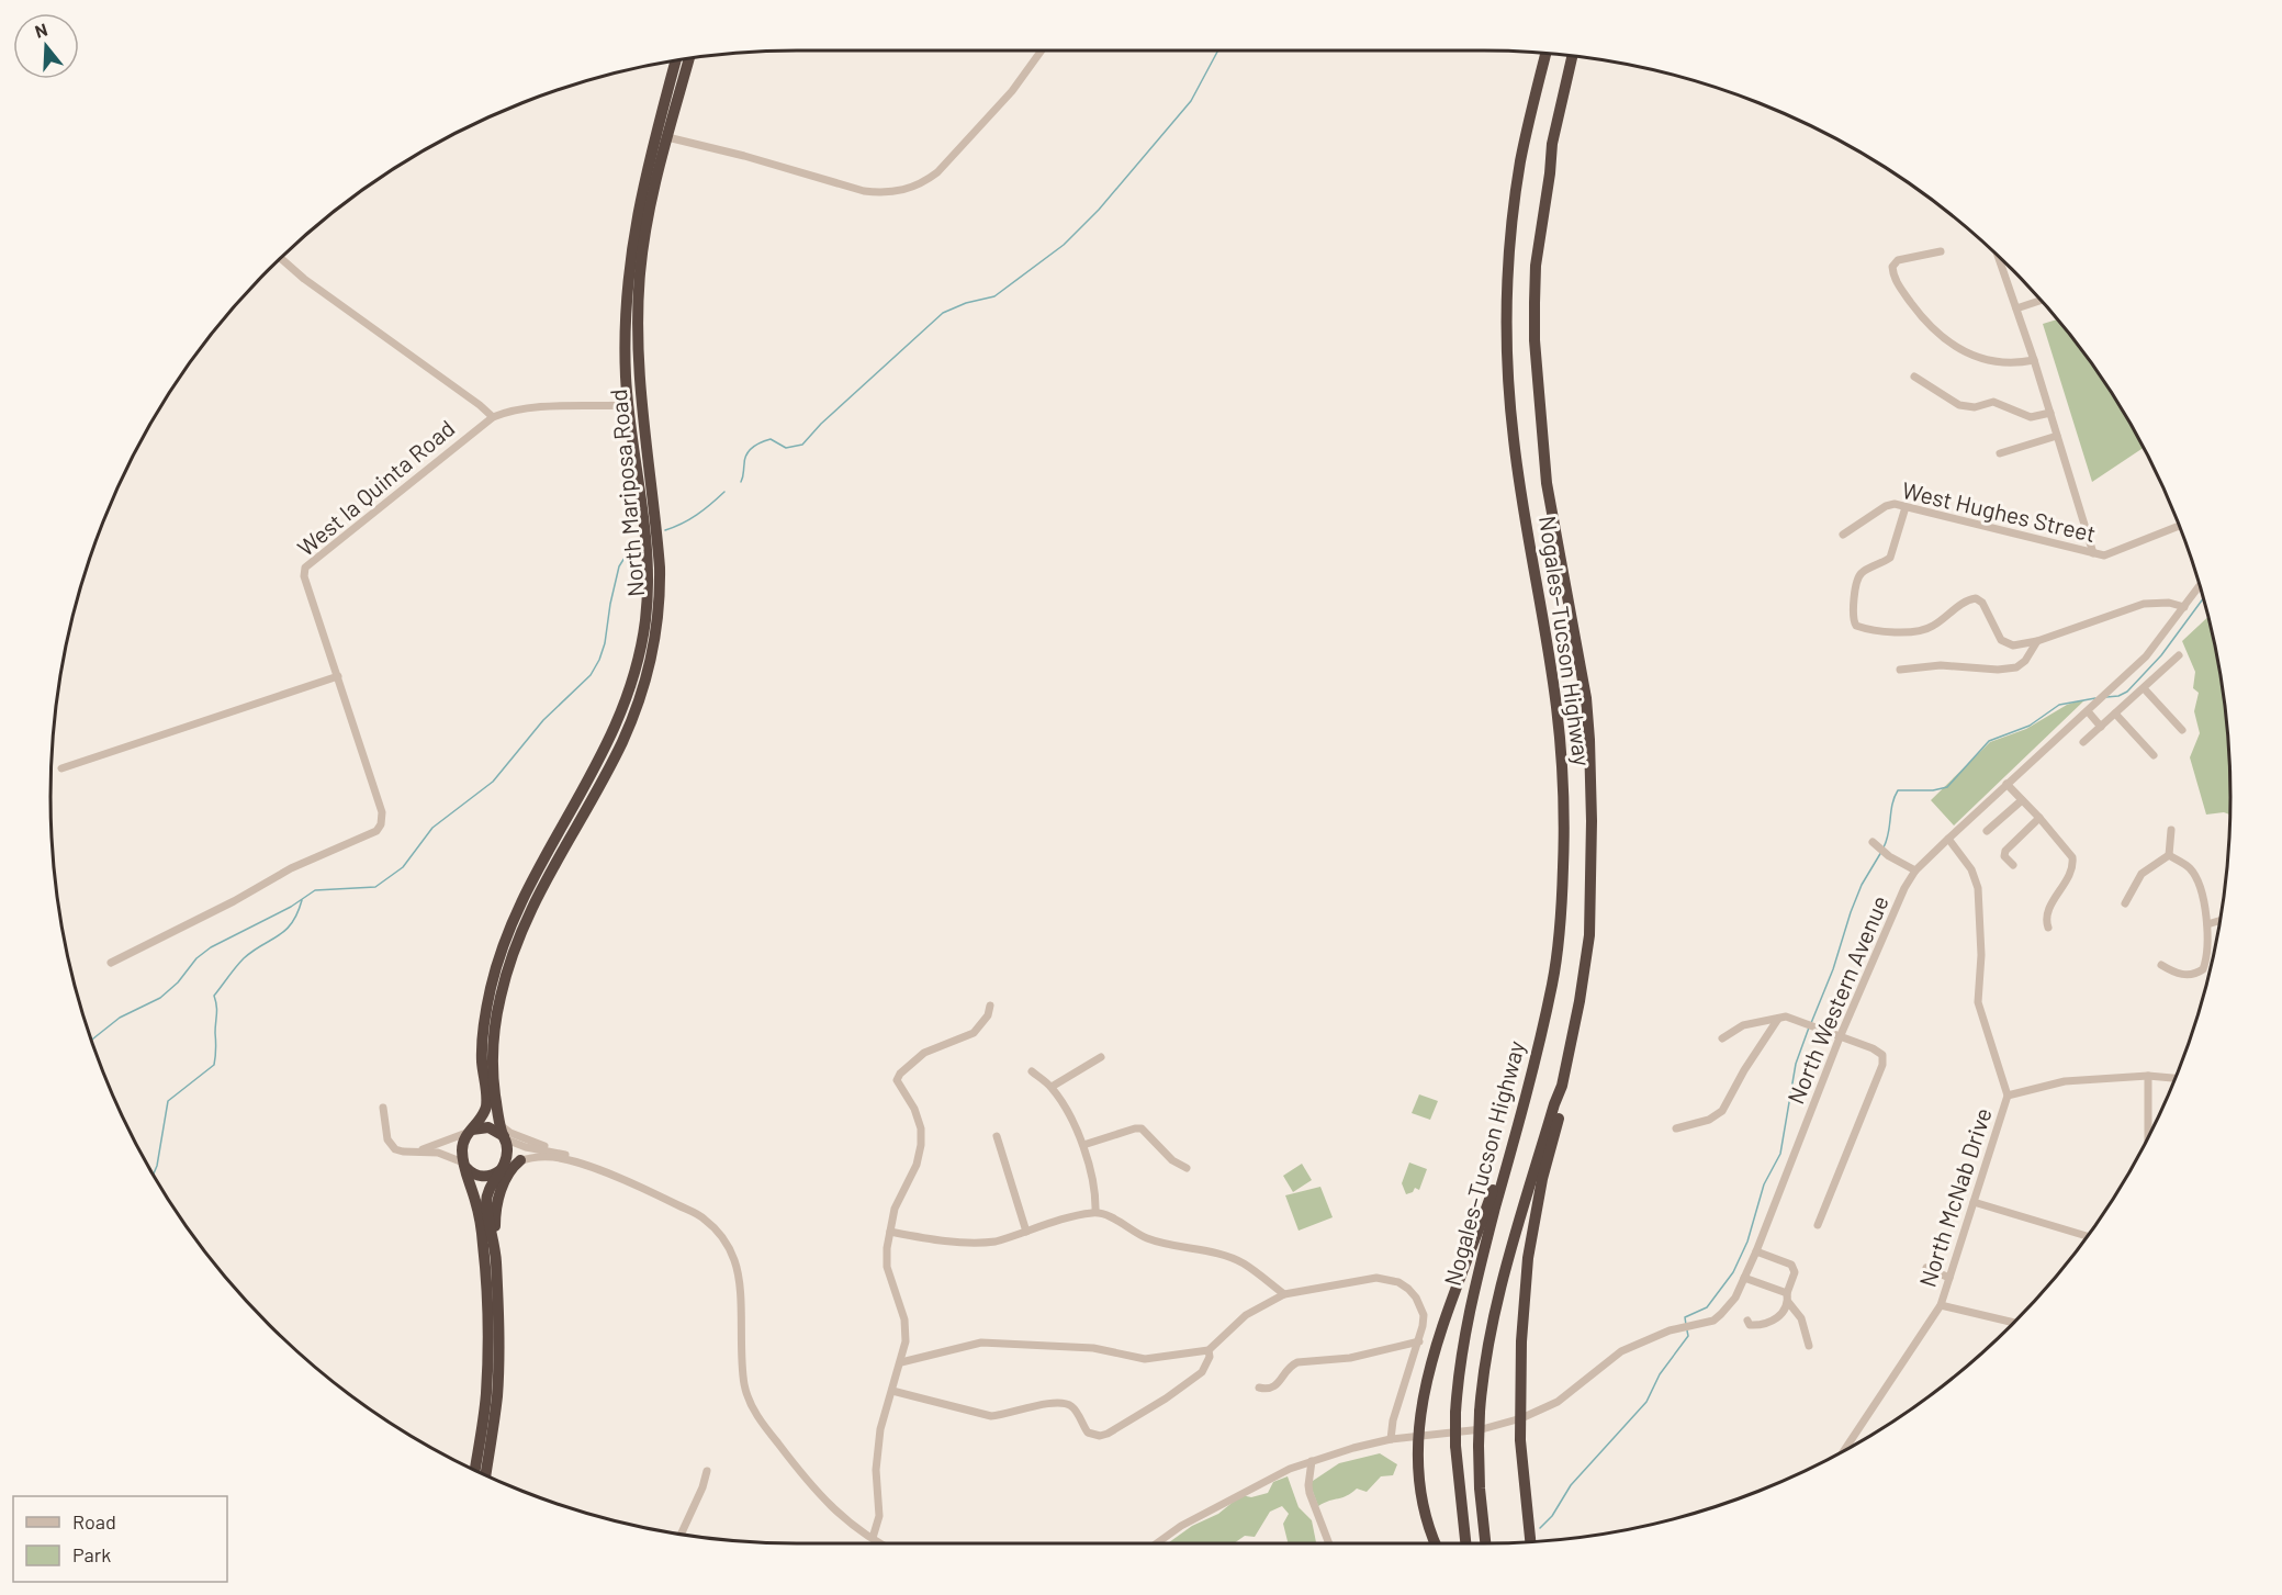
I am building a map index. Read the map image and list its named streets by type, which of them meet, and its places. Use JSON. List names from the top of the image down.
{
  "streets": {
    "highway": ["North Mariposa Road", "Nogales–Tucson Highway"],
    "street": [
      "West la Quinta Road",
      "West Hughes Street",
      "North Western Avenue",
      "North McNab Drive"
    ]
  },
  "crossings": [
    ["West la Quinta Road", "North Mariposa Road"],
    ["North Western Avenue", "North McNab Drive"]
  ],
  "legend": ["Road", "Park"],
  "north": "top"
}
